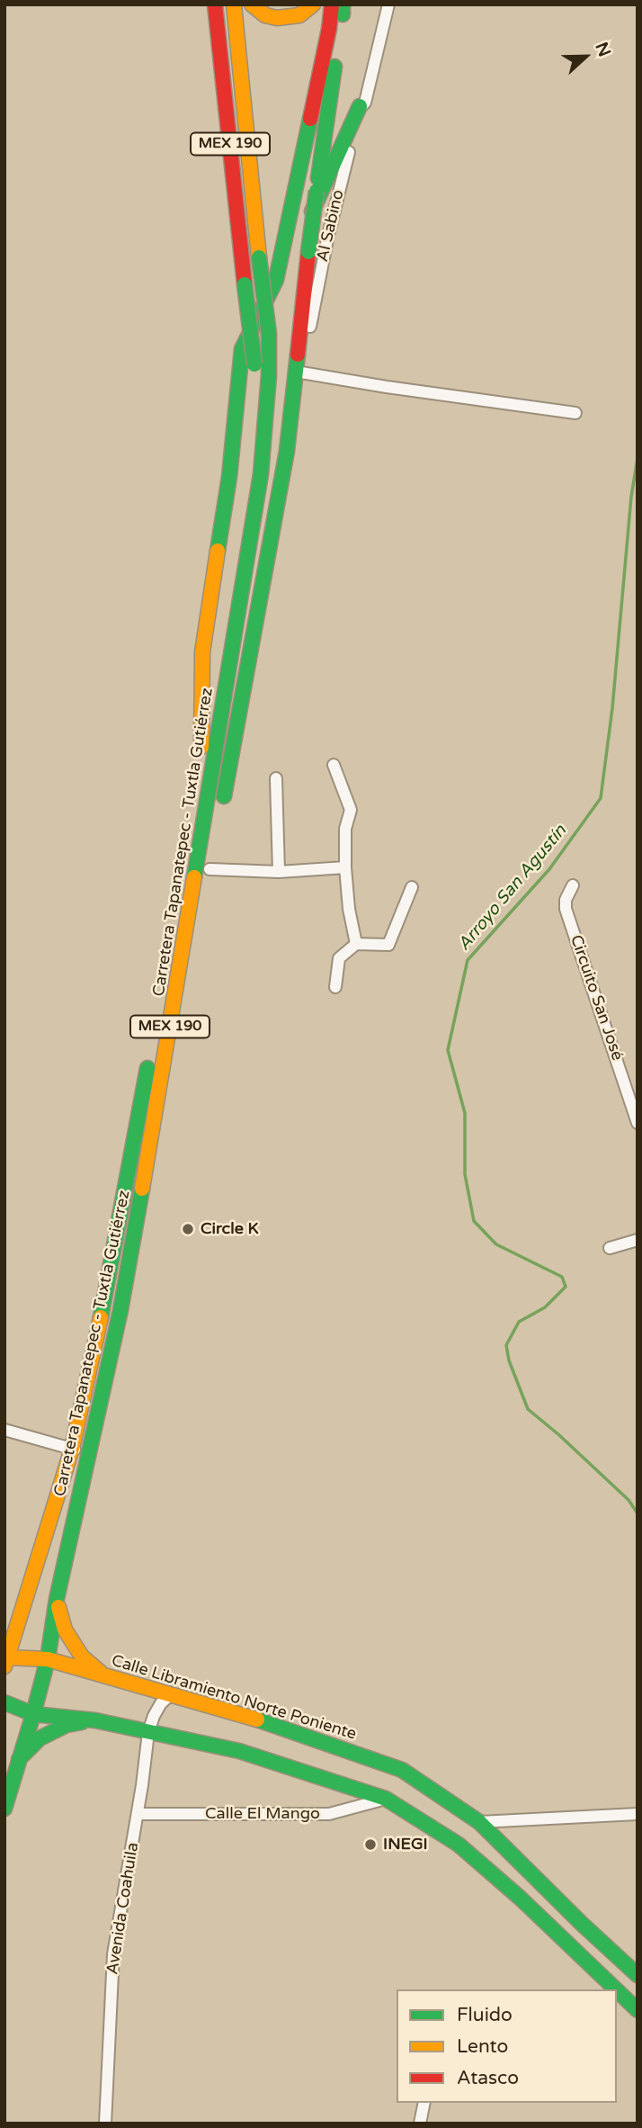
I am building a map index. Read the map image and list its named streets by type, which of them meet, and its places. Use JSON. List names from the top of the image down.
{
  "streets": {
    "main road": ["MEX 190", "Carretera Tapanatepec - Tuxtla Gutiérrez", "Calle Libramiento Norte Poniente"],
    "street": [
      "Al Sabino",
      "Circuito San José",
      "Calle El Mango",
      "Avenida Coahuila"
    ]
  },
  "crossings": [
    ["MEX 190", "Carretera Tapanatepec - Tuxtla Gutiérrez"],
    ["Carretera Tapanatepec - Tuxtla Gutiérrez", "Calle Libramiento Norte Poniente"],
    ["Calle Libramiento Norte Poniente", "Avenida Coahuila"],
    ["Calle El Mango", "Avenida Coahuila"]
  ],
  "water": ["Arroyo San Agustín"],
  "places": ["Circle K", "INEGI"],
  "legend": ["Fluido", "Lento", "Atasco"],
  "north": "right"
}
